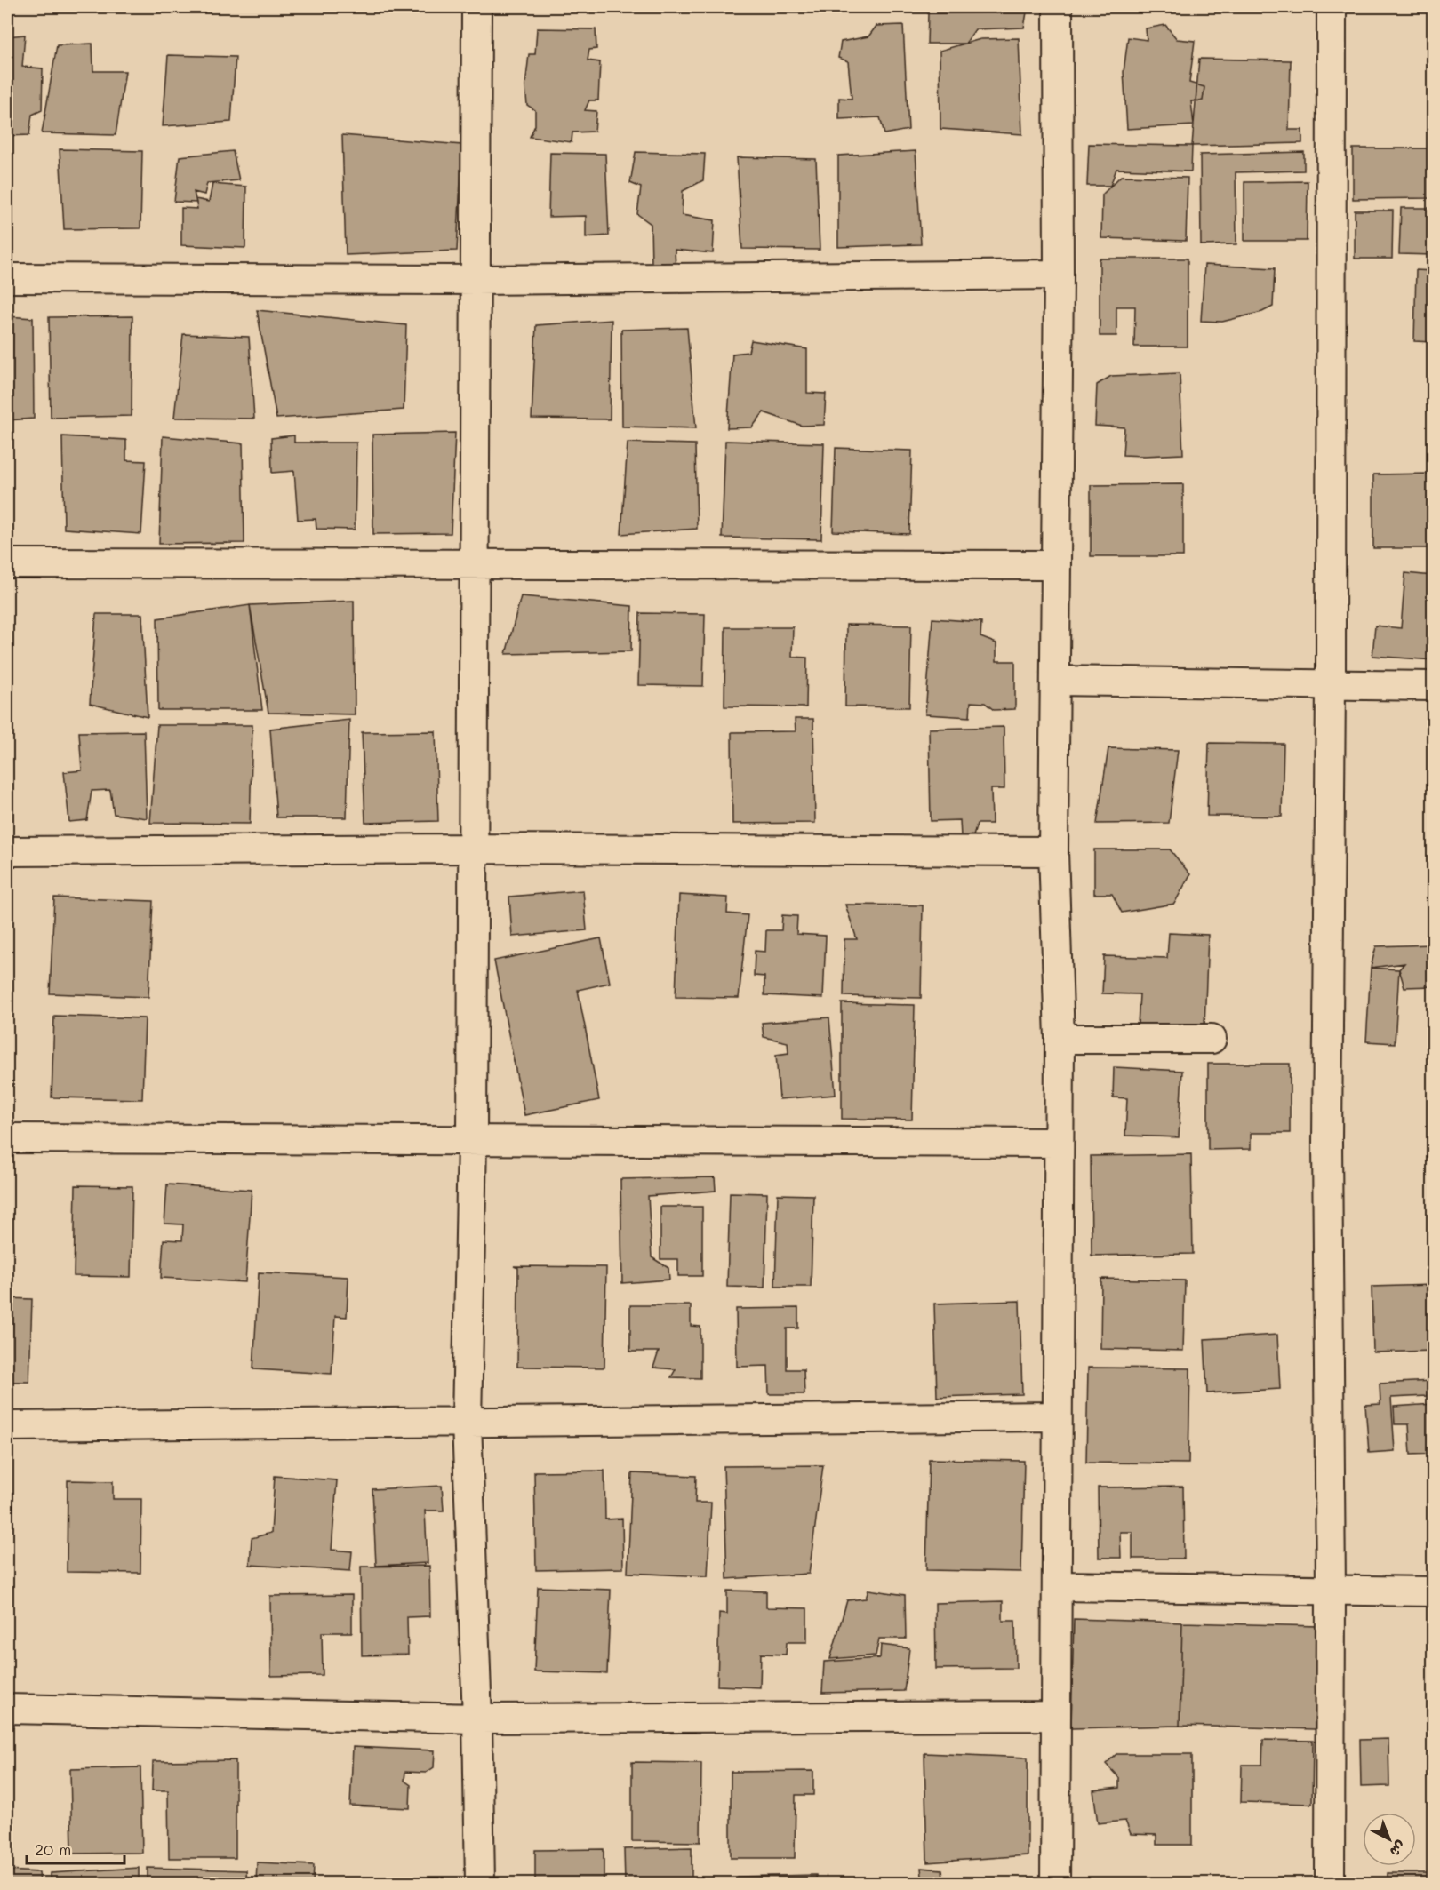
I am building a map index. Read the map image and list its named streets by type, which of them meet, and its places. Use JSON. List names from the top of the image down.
{
  "scale_bar": "20 m",
  "north": "bottom right"
}
